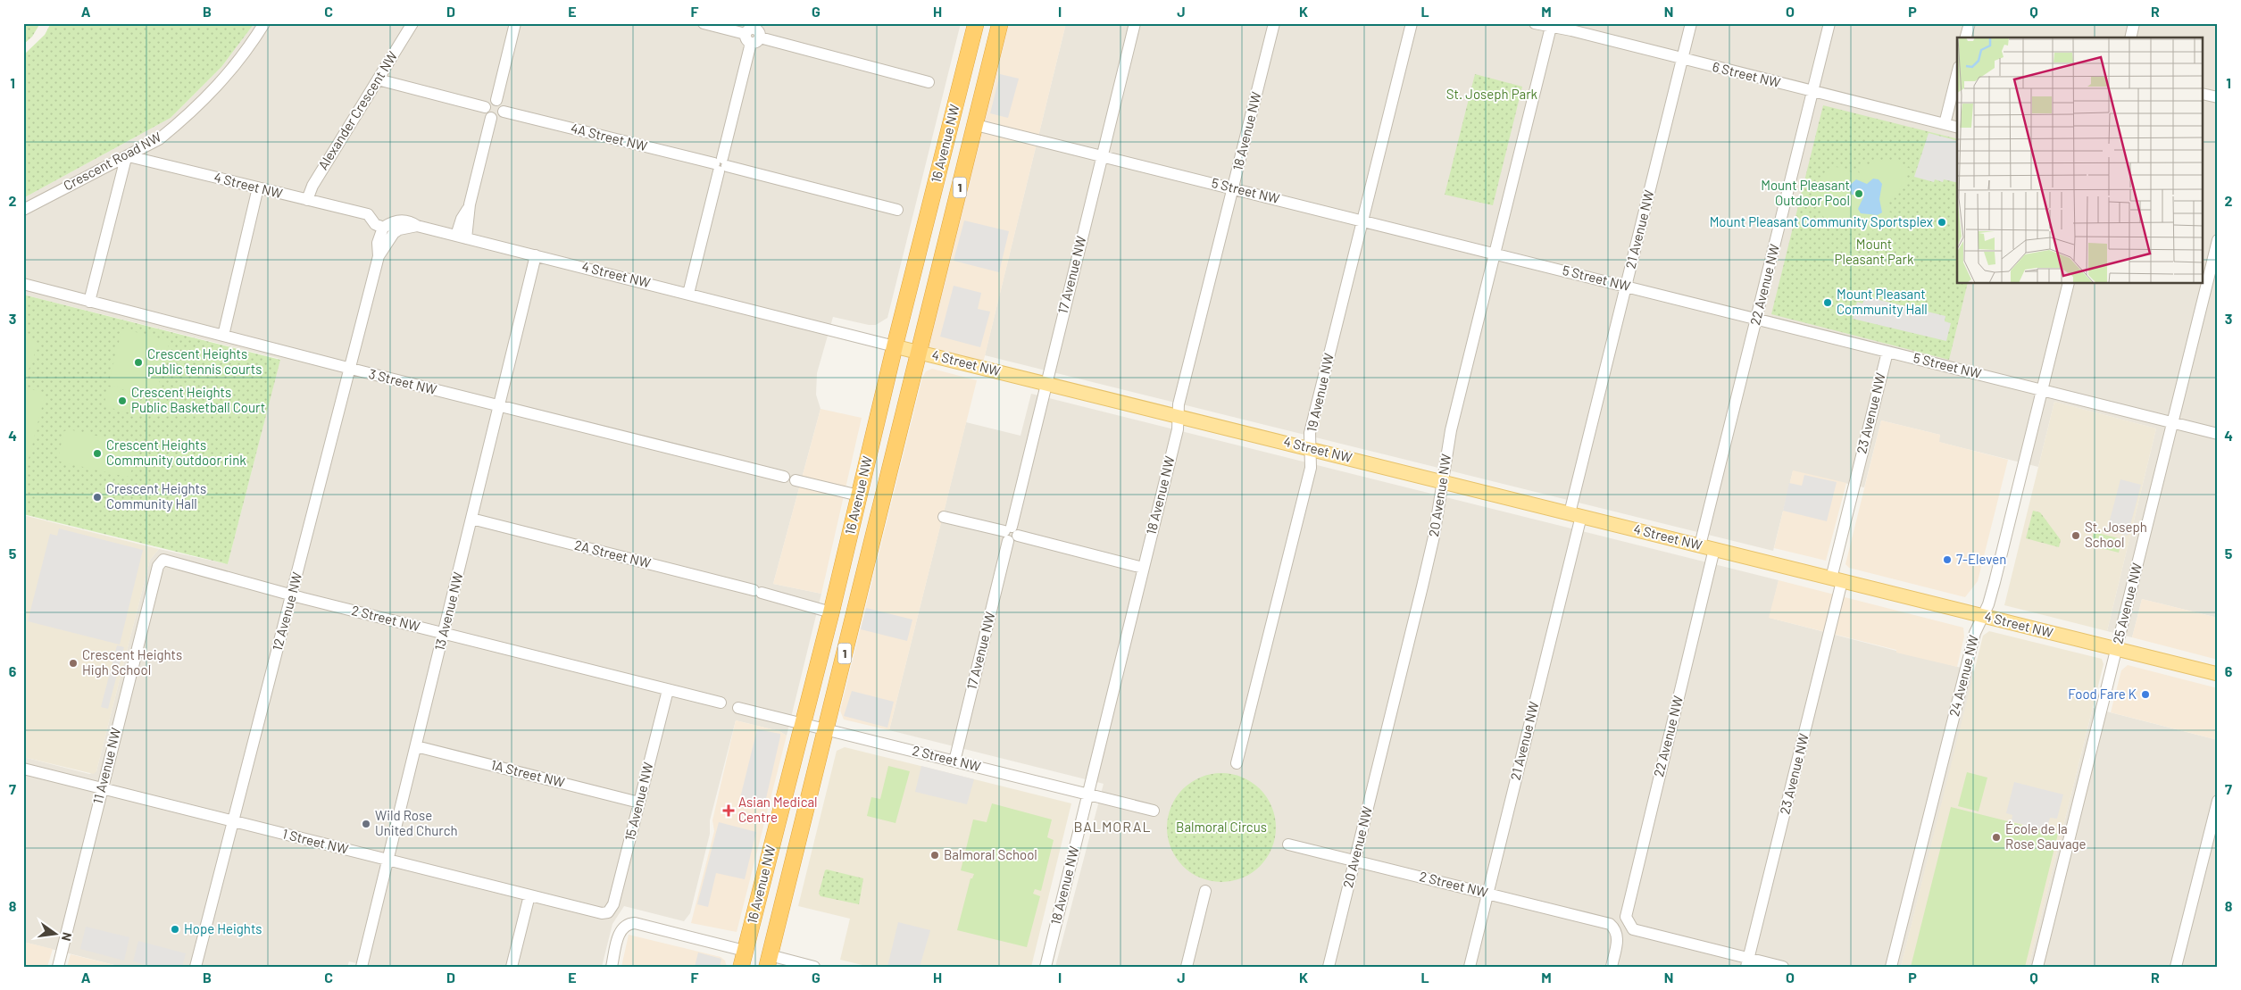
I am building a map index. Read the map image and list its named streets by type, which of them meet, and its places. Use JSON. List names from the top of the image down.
{
  "streets": {
    "highway": ["16 Avenue NW", "1"],
    "main road": ["4 Street NW"],
    "street": [
      "6 Street NW",
      "Alexander Crescent NW",
      "18 Avenue NW",
      "4A Street NW",
      "Crescent Road NW",
      "5 Street NW",
      "21 Avenue NW",
      "17 Avenue NW",
      "22 Avenue NW",
      "3 Street NW",
      "19 Avenue NW",
      "23 Avenue NW",
      "20 Avenue NW",
      "2A Street NW",
      "25 Avenue NW",
      "12 Avenue NW",
      "13 Avenue NW",
      "2 Street NW",
      "24 Avenue NW",
      "11 Avenue NW",
      "1A Street NW",
      "15 Avenue NW",
      "1 Street NW"
    ]
  },
  "crossings": [
    ["6 Street NW", "21 Avenue NW"],
    ["6 Street NW", "22 Avenue NW"],
    ["6 Street NW", "20 Avenue NW"],
    ["Alexander Crescent NW", "4 Street NW"],
    ["18 Avenue NW", "4 Street NW"],
    ["18 Avenue NW", "5 Street NW"],
    ["18 Avenue NW", "2 Street NW"],
    ["16 Avenue NW", "4 Street NW"],
    ["16 Avenue NW", "5 Street NW"],
    ["16 Avenue NW", "2A Street NW"],
    ["16 Avenue NW", "2 Street NW"],
    ["Crescent Road NW", "4 Street NW"],
    ["4 Street NW", "21 Avenue NW"],
    ["4 Street NW", "17 Avenue NW"],
    ["4 Street NW", "22 Avenue NW"],
    ["4 Street NW", "19 Avenue NW"],
    ["4 Street NW", "23 Avenue NW"],
    ["4 Street NW", "20 Avenue NW"],
    ["4 Street NW", "25 Avenue NW"],
    ["4 Street NW", "12 Avenue NW"],
    ["4 Street NW", "13 Avenue NW"],
    ["4 Street NW", "24 Avenue NW"],
    ["5 Street NW", "21 Avenue NW"],
    ["5 Street NW", "17 Avenue NW"],
    ["5 Street NW", "22 Avenue NW"],
    ["5 Street NW", "19 Avenue NW"],
    ["5 Street NW", "23 Avenue NW"],
    ["5 Street NW", "20 Avenue NW"],
    ["5 Street NW", "25 Avenue NW"],
    ["5 Street NW", "24 Avenue NW"],
    ["21 Avenue NW", "2 Street NW"],
    ["17 Avenue NW", "2 Street NW"],
    ["22 Avenue NW", "23 Avenue NW"],
    ["3 Street NW", "12 Avenue NW"],
    ["3 Street NW", "13 Avenue NW"],
    ["20 Avenue NW", "2 Street NW"],
    ["2A Street NW", "13 Avenue NW"],
    ["12 Avenue NW", "2 Street NW"],
    ["12 Avenue NW", "1 Street NW"],
    ["13 Avenue NW", "2 Street NW"],
    ["13 Avenue NW", "1A Street NW"],
    ["13 Avenue NW", "1 Street NW"],
    ["2 Street NW", "11 Avenue NW"],
    ["2 Street NW", "15 Avenue NW"],
    ["11 Avenue NW", "1 Street NW"],
    ["1A Street NW", "15 Avenue NW"],
    ["15 Avenue NW", "1 Street NW"]
  ],
  "districts": ["BALMORAL"],
  "parks": ["St. Joseph Park", "Mount Pleasant Park", "Balmoral Circus"],
  "places": {
    "other": [
      "Mount Pleasant Outdoor Pool",
      "Mount Pleasant Community Sportsplex",
      "Mount Pleasant Community Hall",
      "Crescent Heights public tennis courts",
      "Crescent Heights Public Basketball Court",
      "Crescent Heights Community outdoor rink",
      "Crescent Heights Community Hall",
      "St. Joseph School",
      "7-Eleven",
      "Crescent Heights High School",
      "Food Fare K",
      "Wild Rose United Church",
      "École de la Rose Sauvage",
      "Balmoral School",
      "Hope Heights"
    ],
    "health": ["Asian Medical Centre"]
  },
  "north": "right",
  "grid": {
    "columns": [
      "A",
      "B",
      "C",
      "D",
      "E",
      "F",
      "G",
      "H",
      "I",
      "J",
      "K",
      "L",
      "M",
      "N",
      "O",
      "P",
      "Q",
      "R"
    ],
    "rows": [
      "1",
      "2",
      "3",
      "4",
      "5",
      "6",
      "7",
      "8"
    ]
  }
}
